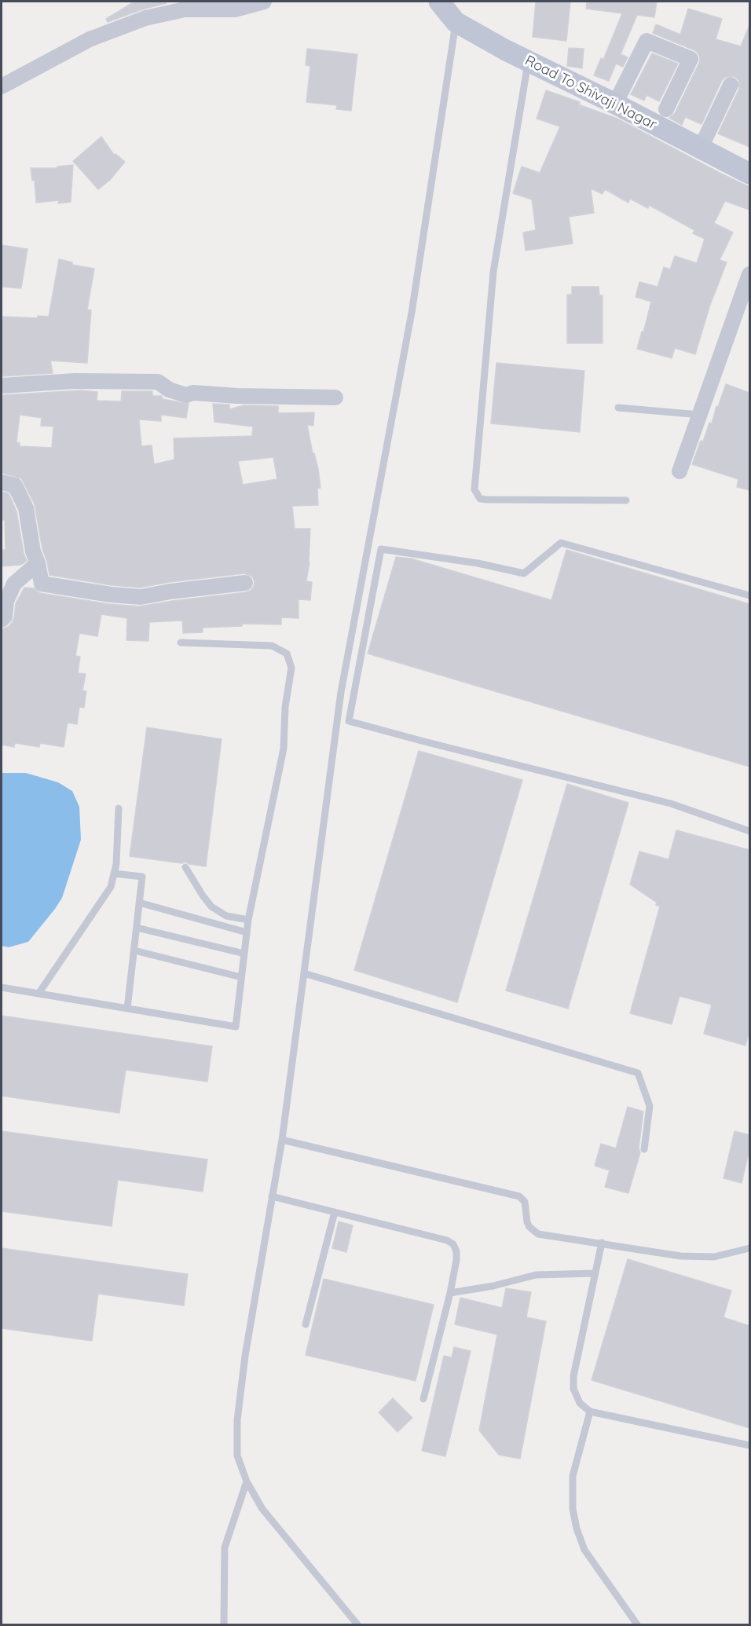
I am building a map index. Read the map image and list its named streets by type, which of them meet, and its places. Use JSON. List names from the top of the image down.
{
  "streets": {
    "street": ["Road To Shivaji Nagar"]
  }
}
